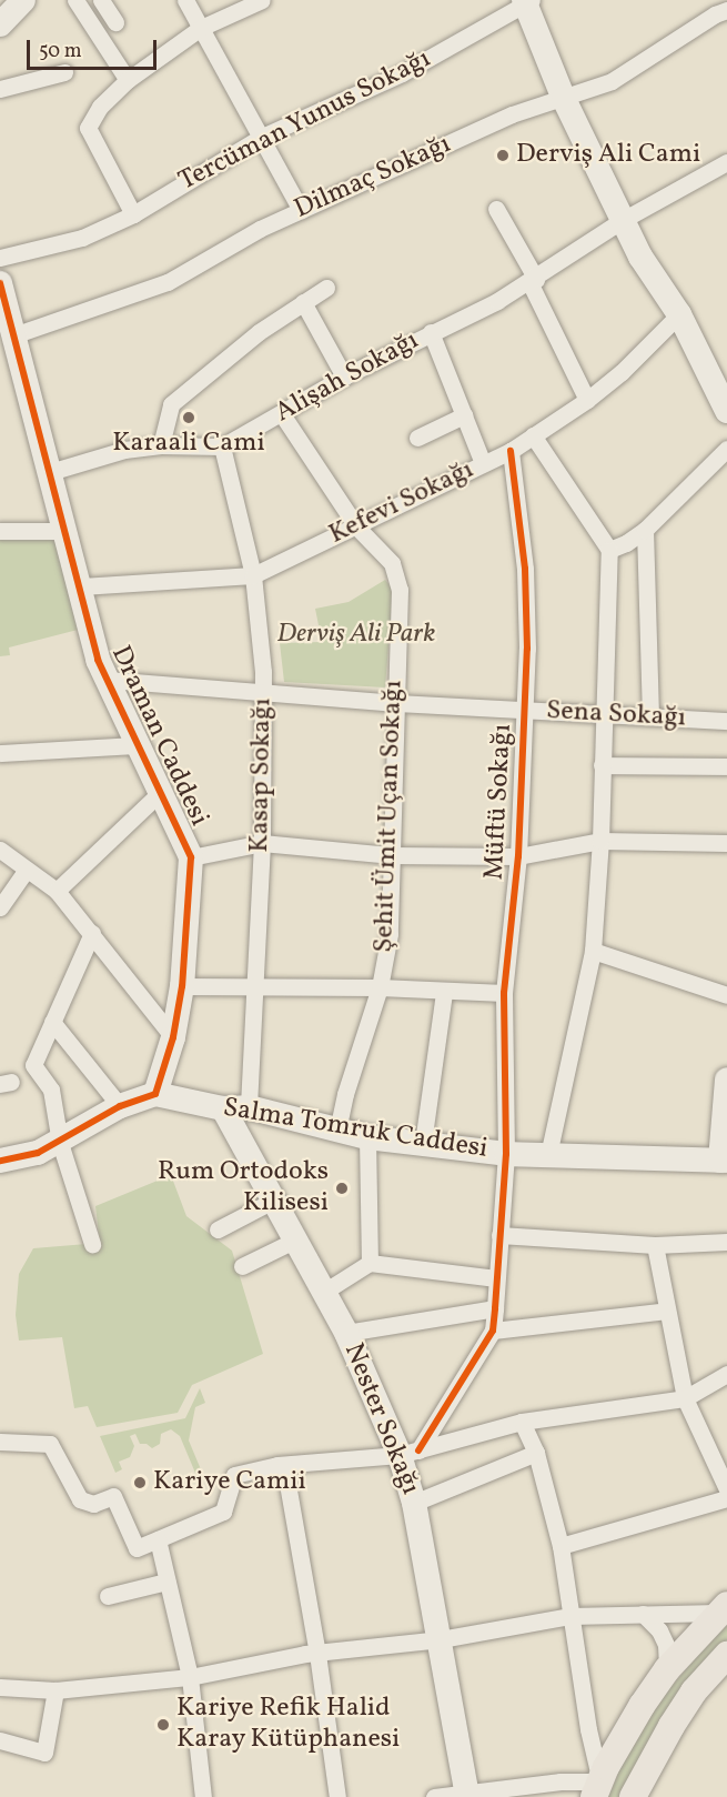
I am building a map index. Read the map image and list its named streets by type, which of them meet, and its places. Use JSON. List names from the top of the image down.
{
  "streets": {
    "street": [
      "Tercüman Yunus Sokağı",
      "Dilmaç Sokağı",
      "Alişah Sokağı",
      "Kefevi Sokağı",
      "Sena Sokağı",
      "Draman Caddesi",
      "Kasap Sokağı",
      "Müftü Sokağı",
      "Şehit Ümit Uçan Sokağı",
      "Salma Tomruk Caddesi",
      "Nester Sokağı"
    ]
  },
  "crossings": [
    ["Dilmaç Sokağı", "Draman Caddesi"],
    ["Alişah Sokağı", "Draman Caddesi"],
    ["Alişah Sokağı", "Kasap Sokağı"],
    ["Alişah Sokağı", "Şehit Ümit Uçan Sokağı"],
    ["Kefevi Sokağı", "Draman Caddesi"],
    ["Kefevi Sokağı", "Kasap Sokağı"],
    ["Kefevi Sokağı", "Müftü Sokağı"],
    ["Kefevi Sokağı", "Şehit Ümit Uçan Sokağı"],
    ["Sena Sokağı", "Draman Caddesi"],
    ["Sena Sokağı", "Kasap Sokağı"],
    ["Sena Sokağı", "Müftü Sokağı"],
    ["Sena Sokağı", "Şehit Ümit Uçan Sokağı"],
    ["Draman Caddesi", "Salma Tomruk Caddesi"],
    ["Kasap Sokağı", "Salma Tomruk Caddesi"],
    ["Kasap Sokağı", "Nester Sokağı"],
    ["Müftü Sokağı", "Salma Tomruk Caddesi"],
    ["Şehit Ümit Uçan Sokağı", "Salma Tomruk Caddesi"],
    ["Salma Tomruk Caddesi", "Nester Sokağı"]
  ],
  "parks": ["Derviş Ali Park"],
  "places": [
    "Derviş Ali Cami",
    "Karaali Cami",
    "Rum Ortodoks Kilisesi",
    "Kariye Camii",
    "Kariye Refik Halid Karay Kütüphanesi"
  ],
  "scale_bar": "50 m"
}
